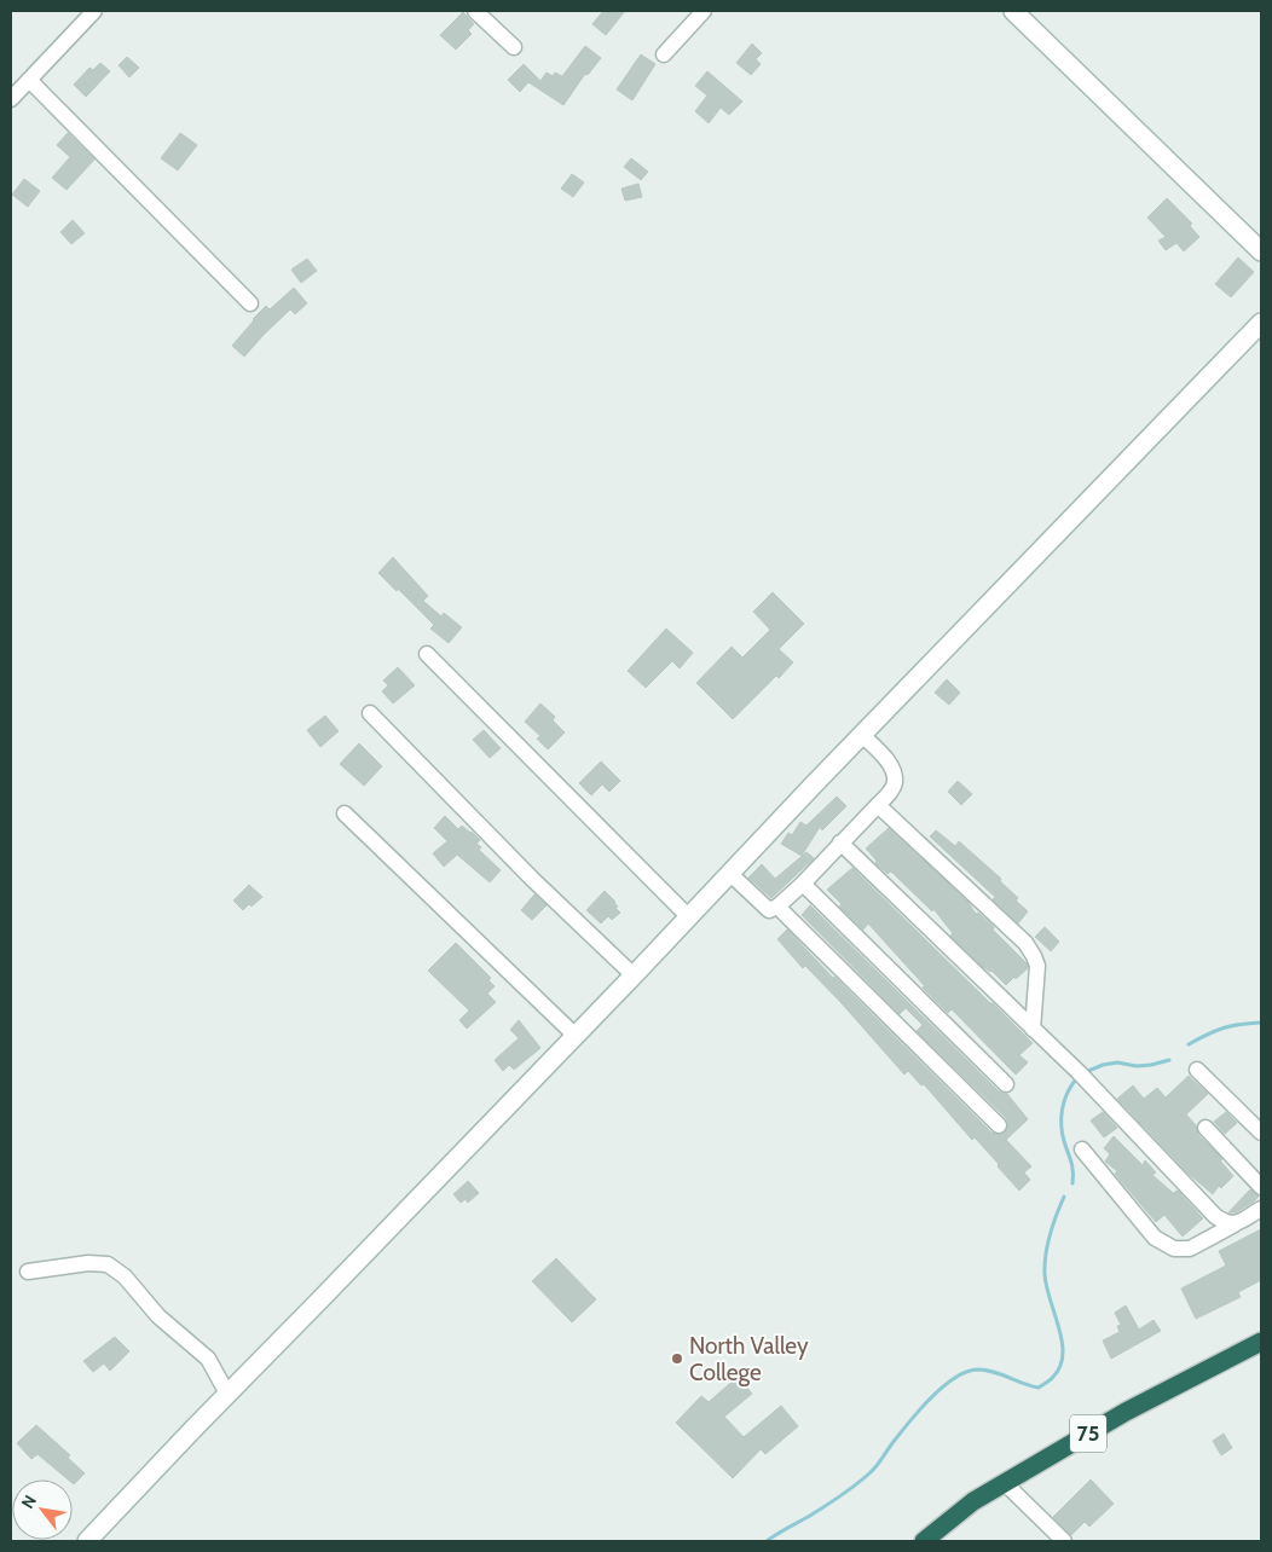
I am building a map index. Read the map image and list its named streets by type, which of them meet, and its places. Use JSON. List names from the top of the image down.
{
  "streets": {
    "highway": ["75"]
  },
  "places": ["North Valley College"],
  "north": "top left"
}
